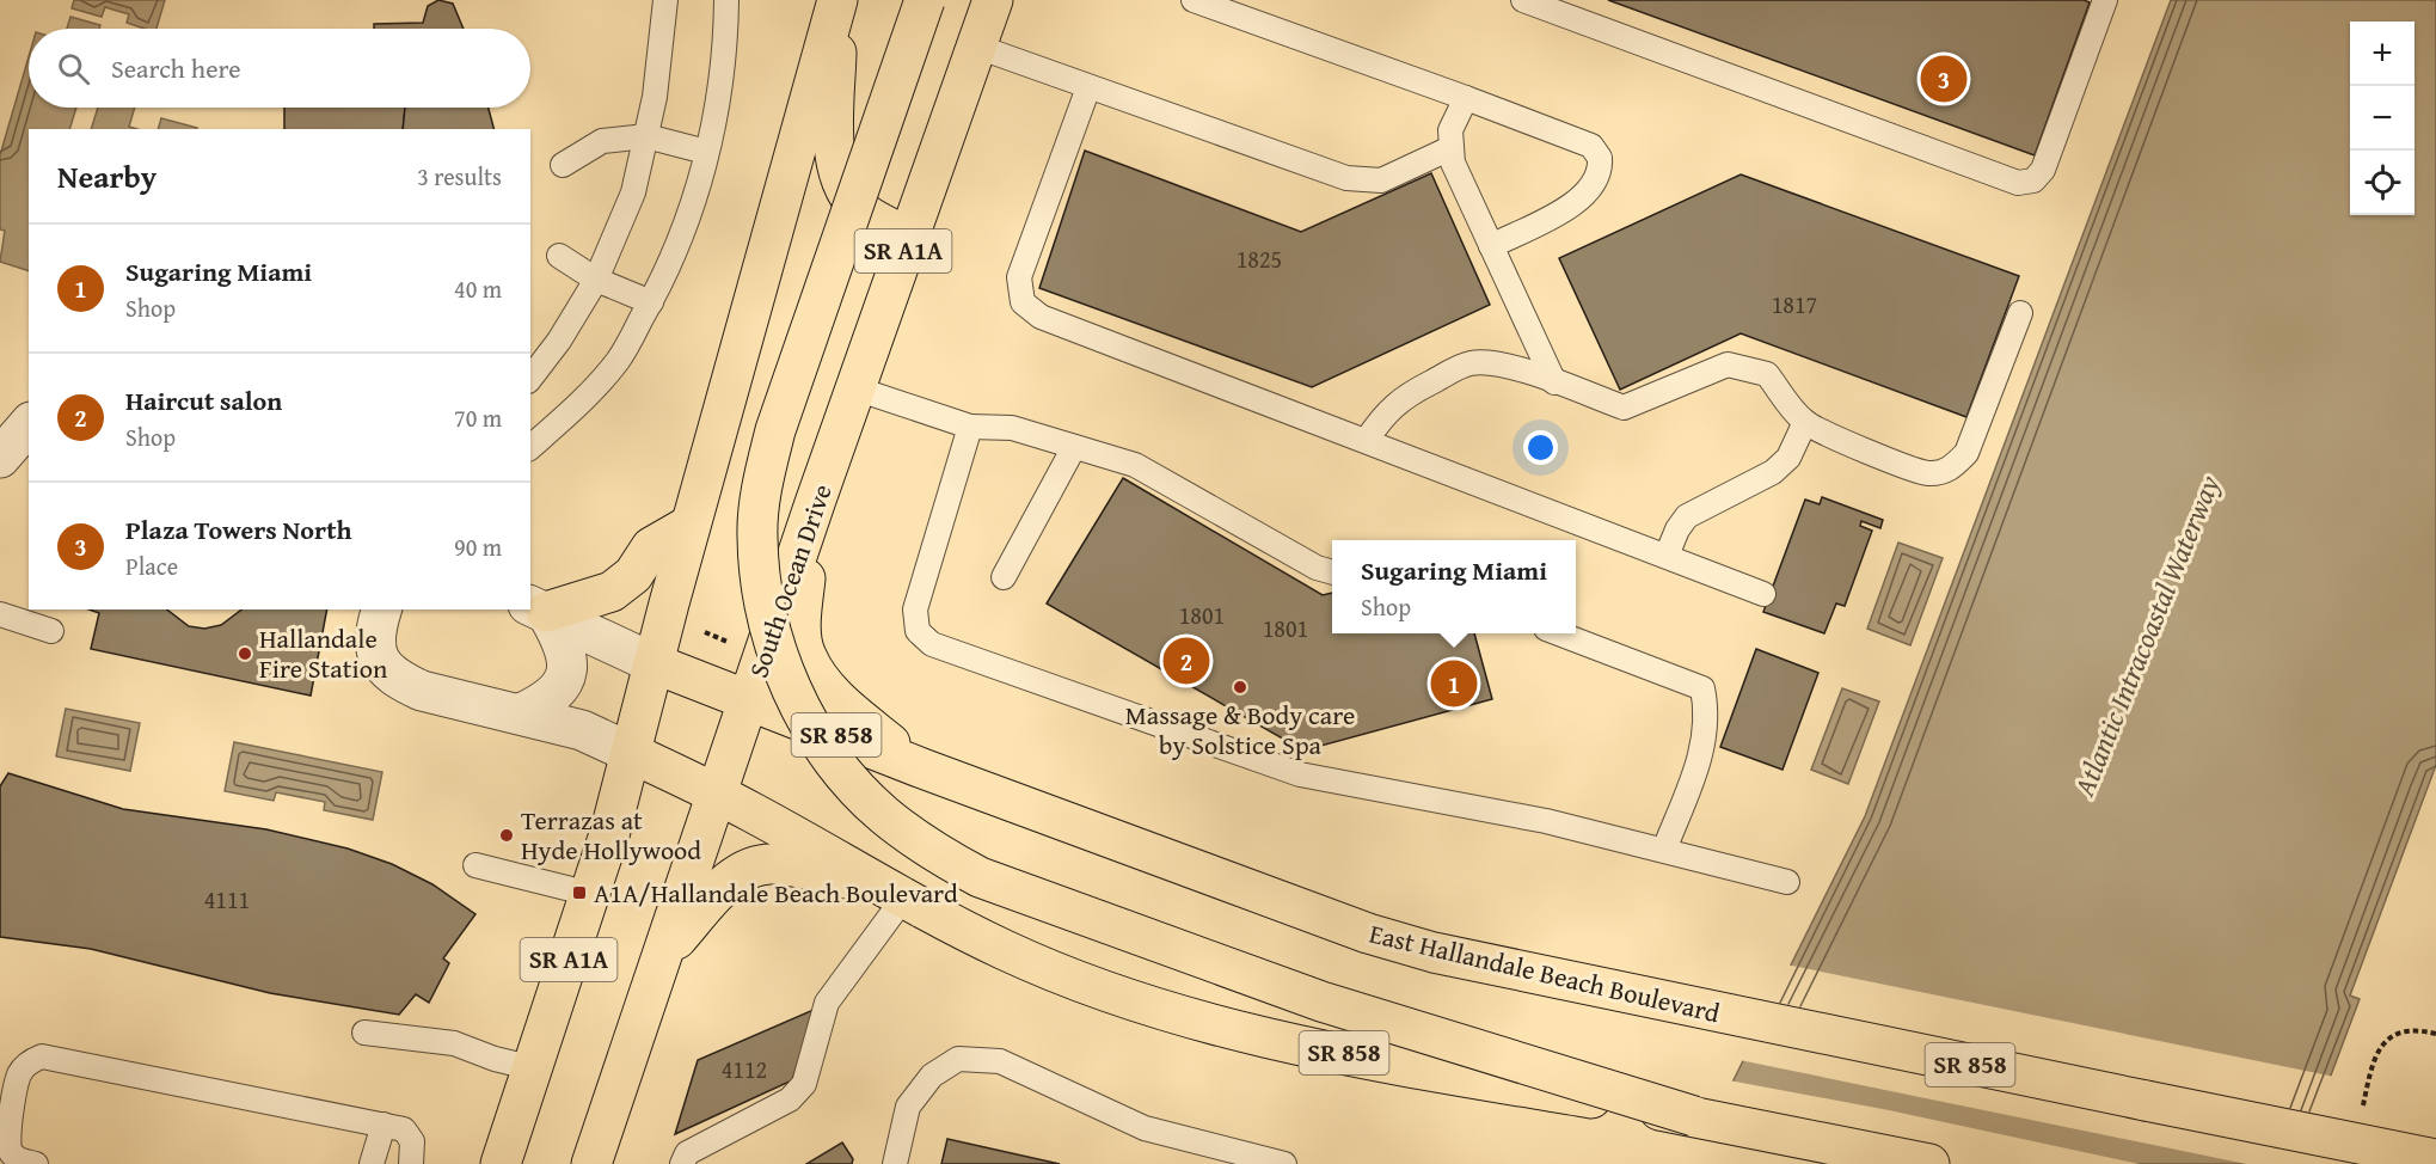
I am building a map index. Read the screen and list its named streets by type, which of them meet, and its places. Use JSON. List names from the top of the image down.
{
  "streets": {
    "main road": [
      "SR A1A",
      "South Ocean Drive",
      "SR 858",
      "East Hallandale Beach Boulevard"
    ]
  },
  "crossings": [
    ["SR A1A", "SR 858"],
    ["SR A1A", "East Hallandale Beach Boulevard"],
    ["South Ocean Drive", "SR 858"],
    ["South Ocean Drive", "East Hallandale Beach Boulevard"]
  ],
  "water": ["Atlantic Intracoastal Waterway"],
  "places": {
    "other": ["Hallandale Fire Station", "Massage & Body care by Solstice Spa", "Terrazas at Hyde Hollywood"],
    "transit": ["A1A/Hallandale Beach Boulevard"]
  },
  "house_numbers": [
    "1825",
    "1817",
    "1801",
    "1801",
    "4111",
    "4112"
  ],
  "page": {
    "map_buttons": ["+", "−"],
    "search": "Search here",
    "pins": ["3", "2", "1"],
    "heading": ["Nearby", "3 results"],
    "list": [
      {
        "mark": "1",
        "name": "Sugaring Miami",
        "note": "Shop",
        "value": "40 m"
      },
      {
        "mark": "2",
        "name": "Haircut salon",
        "note": "Shop",
        "value": "70 m"
      },
      {
        "mark": "3",
        "name": "Plaza Towers North",
        "note": "Place",
        "value": "90 m"
      }
    ],
    "popup": ["Sugaring Miami", "Shop"]
  }
}
